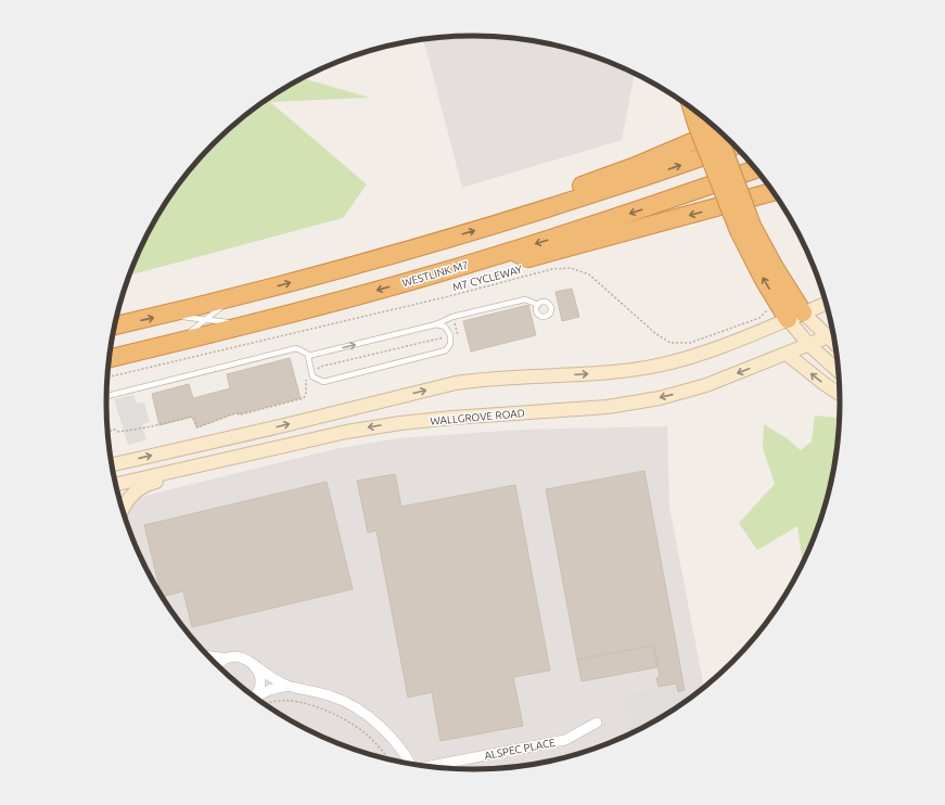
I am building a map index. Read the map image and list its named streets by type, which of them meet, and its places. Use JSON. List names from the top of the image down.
{
  "streets": {
    "highway": ["WESTLINK M7"],
    "main road": ["WALLGROVE ROAD"],
    "street": ["ALSPEC PLACE"],
    "path": ["M7 CYCLEWAY"]
  }
}
